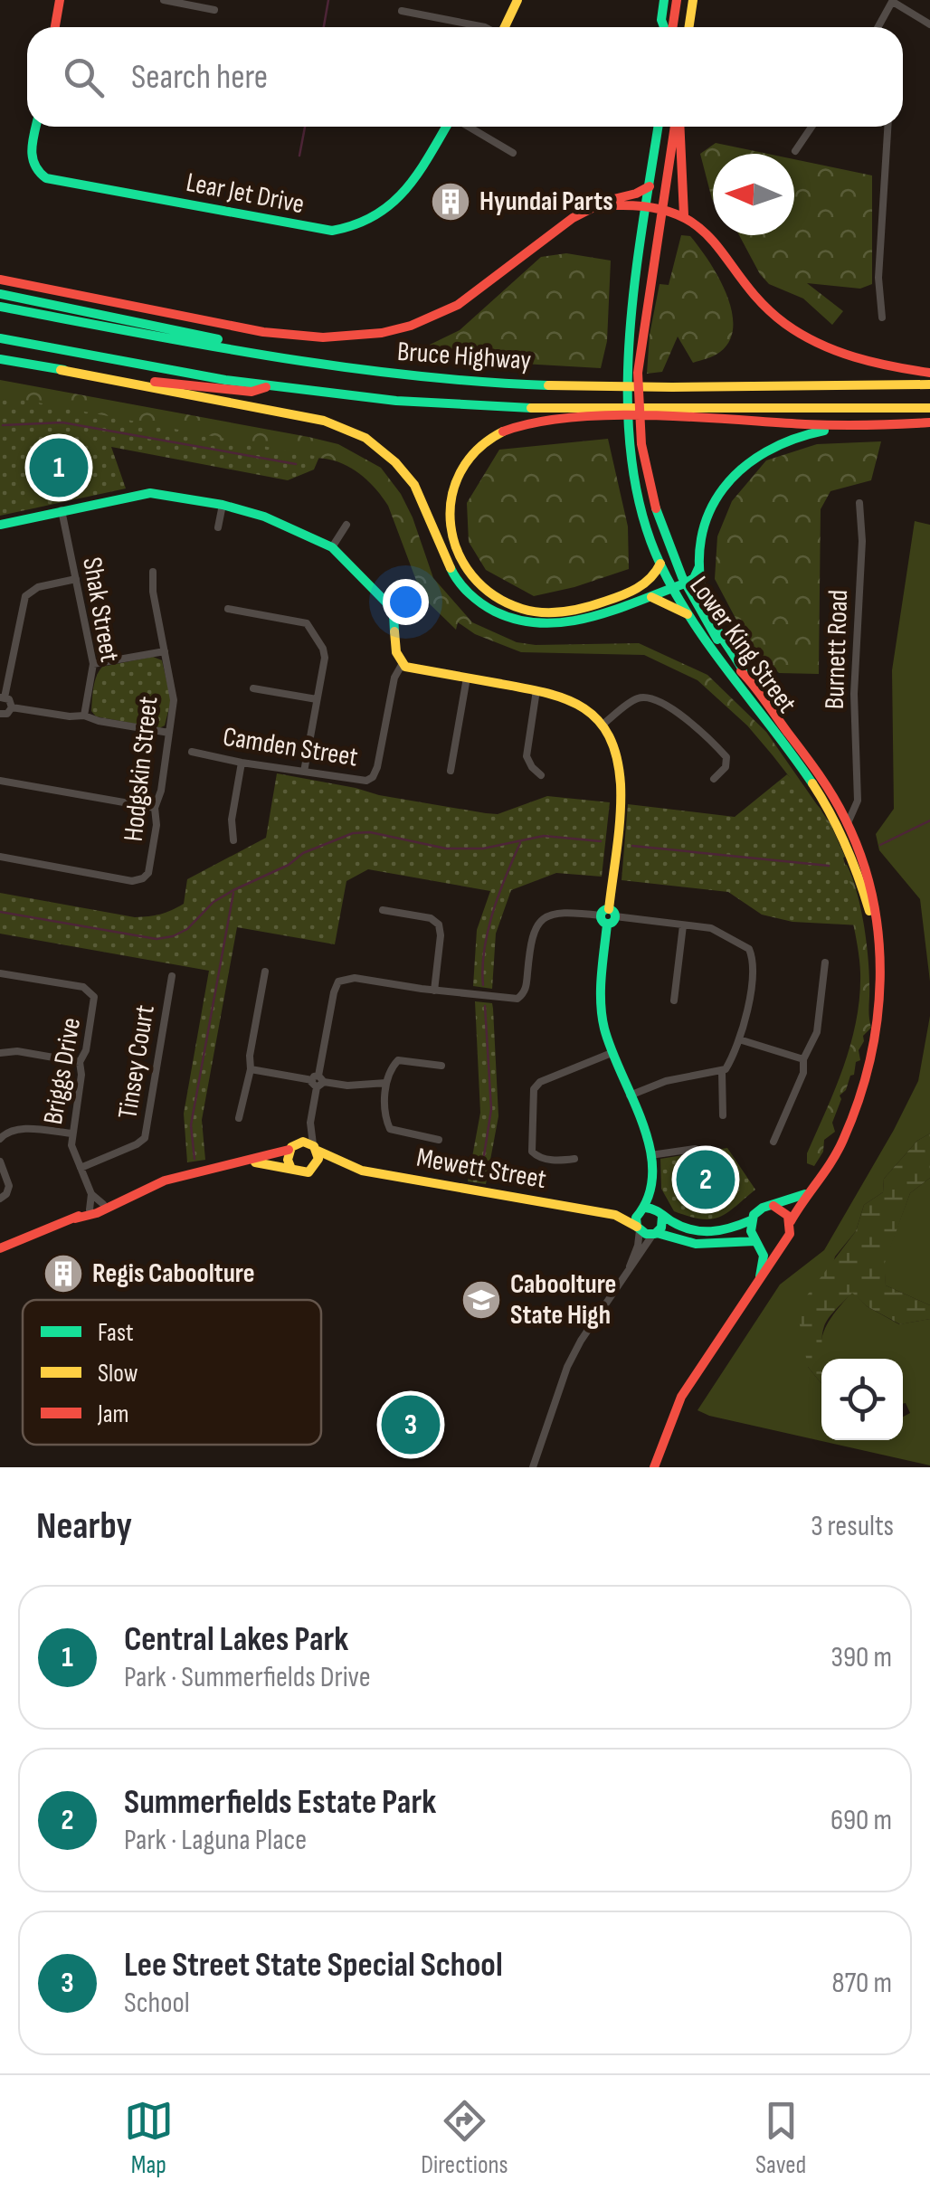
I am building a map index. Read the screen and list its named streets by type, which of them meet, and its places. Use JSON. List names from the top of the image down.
{
  "streets": {
    "main road": [
      "Lear Jet Drive",
      "Bruce Highway",
      "Lower King Street",
      "Mewett Street"
    ],
    "street": [
      "Shak Street",
      "Burnett Road",
      "Camden Street",
      "Hodgskin Street",
      "Tinsey Court",
      "Briggs Drive"
    ]
  },
  "crossings": [
    ["Lower King Street", "Burnett Road"],
    ["Tinsey Court", "Briggs Drive"]
  ],
  "places": {
    "building": ["Hyundai Parts", "Regis Caboolture"],
    "school or university": ["Caboolture State High"]
  },
  "legend": ["Fast", "Slow", "Jam"],
  "north": "left",
  "page": {
    "search": "Search here",
    "pins": ["1", "2", "3"],
    "heading": ["Nearby", "3 results"],
    "list": [
      {
        "mark": "1",
        "name": "Central Lakes Park",
        "note": "Park · Summerfields Drive",
        "value": "390 m"
      },
      {
        "mark": "2",
        "name": "Summerfields Estate Park",
        "note": "Park · Laguna Place",
        "value": "690 m"
      },
      {
        "mark": "3",
        "name": "Lee Street State Special School",
        "note": "School",
        "value": "870 m"
      }
    ],
    "nav": ["Map", "Directions", "Saved"]
  }
}
